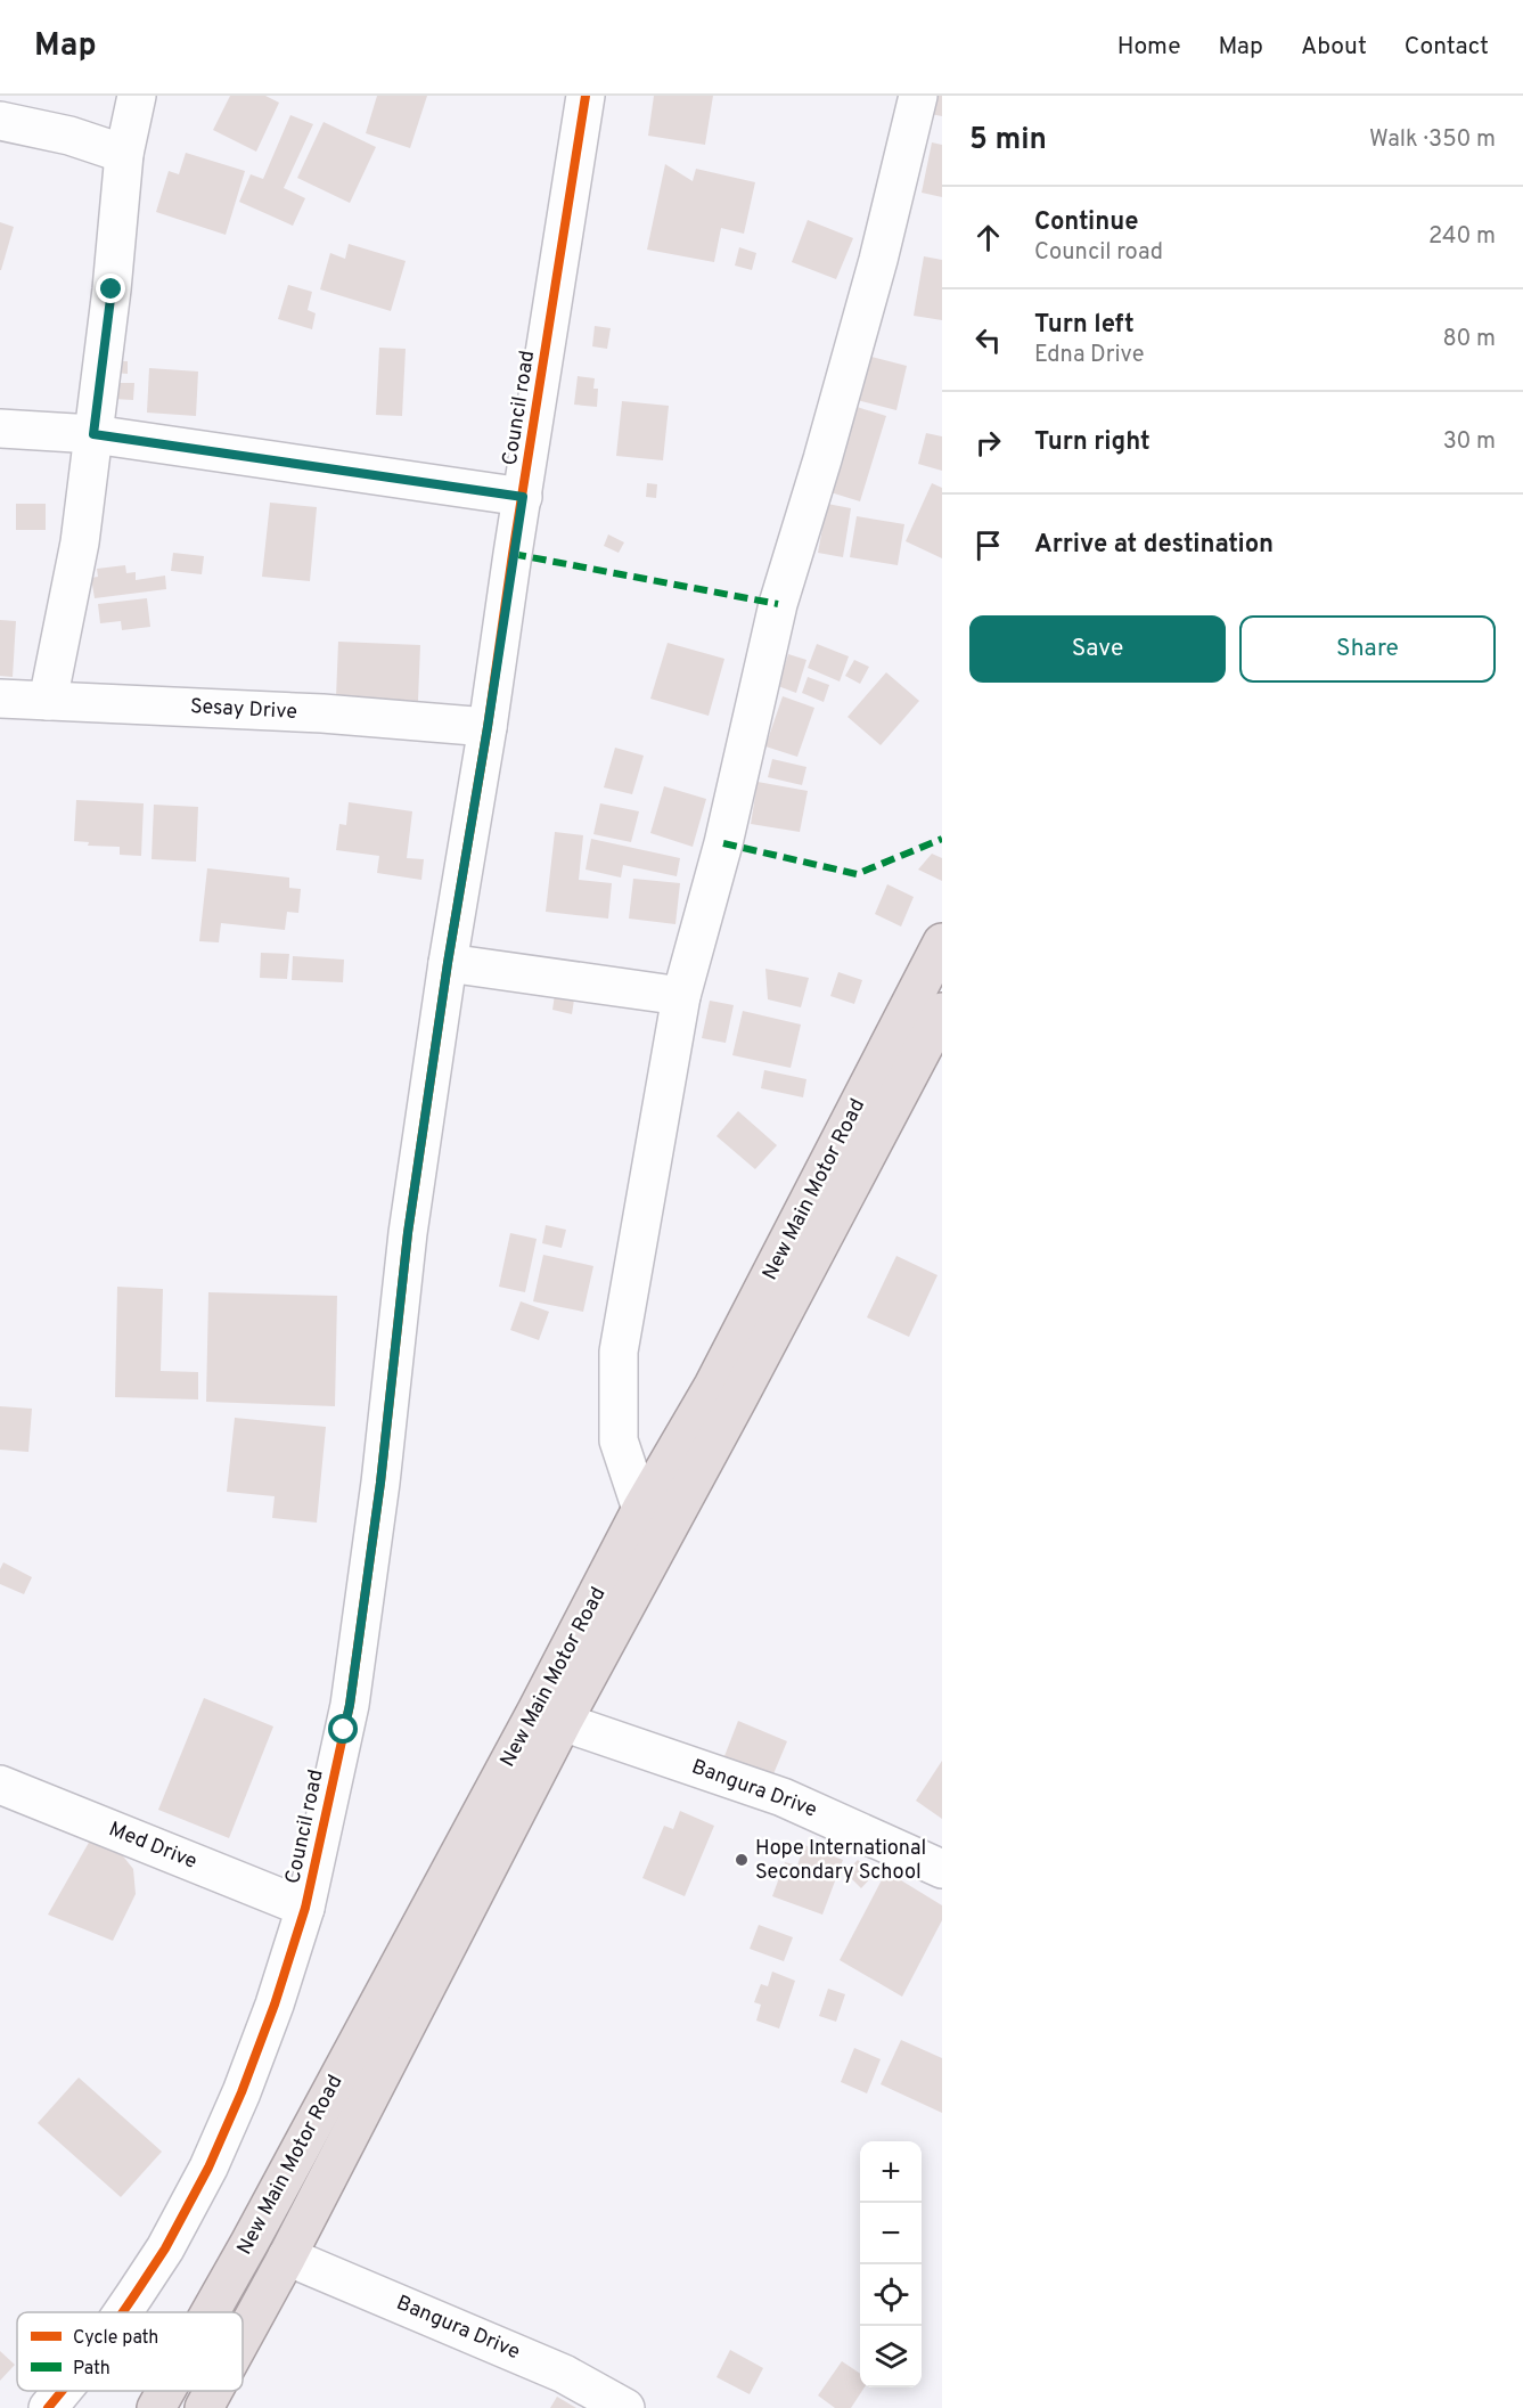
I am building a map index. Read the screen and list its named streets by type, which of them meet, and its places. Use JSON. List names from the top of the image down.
{
  "streets": {
    "highway": ["New Main Motor Road"],
    "street": [
      "Council road",
      "Sesay Drive",
      "Bangura Drive",
      "Med Drive"
    ]
  },
  "crossings": [
    ["Council road", "Sesay Drive"],
    ["Council road", "Med Drive"],
    ["New Main Motor Road", "Bangura Drive"]
  ],
  "places": ["Hope International Secondary School"],
  "legend": ["Cycle path", "Path"],
  "page": {
    "header": "Map",
    "nav": [
      "Home",
      "Map",
      "About",
      "Contact"
    ],
    "heading": ["5 min", "Walk · 350 m"],
    "list": [
      ["Continue", "Council road", "240 m"],
      ["Turn left", "Edna Drive", "80 m"],
      ["Turn right", "30 m"],
      "Arrive at destination"
    ],
    "buttons": ["Save", "Share"],
    "map_buttons": ["+", "−"]
  }
}
